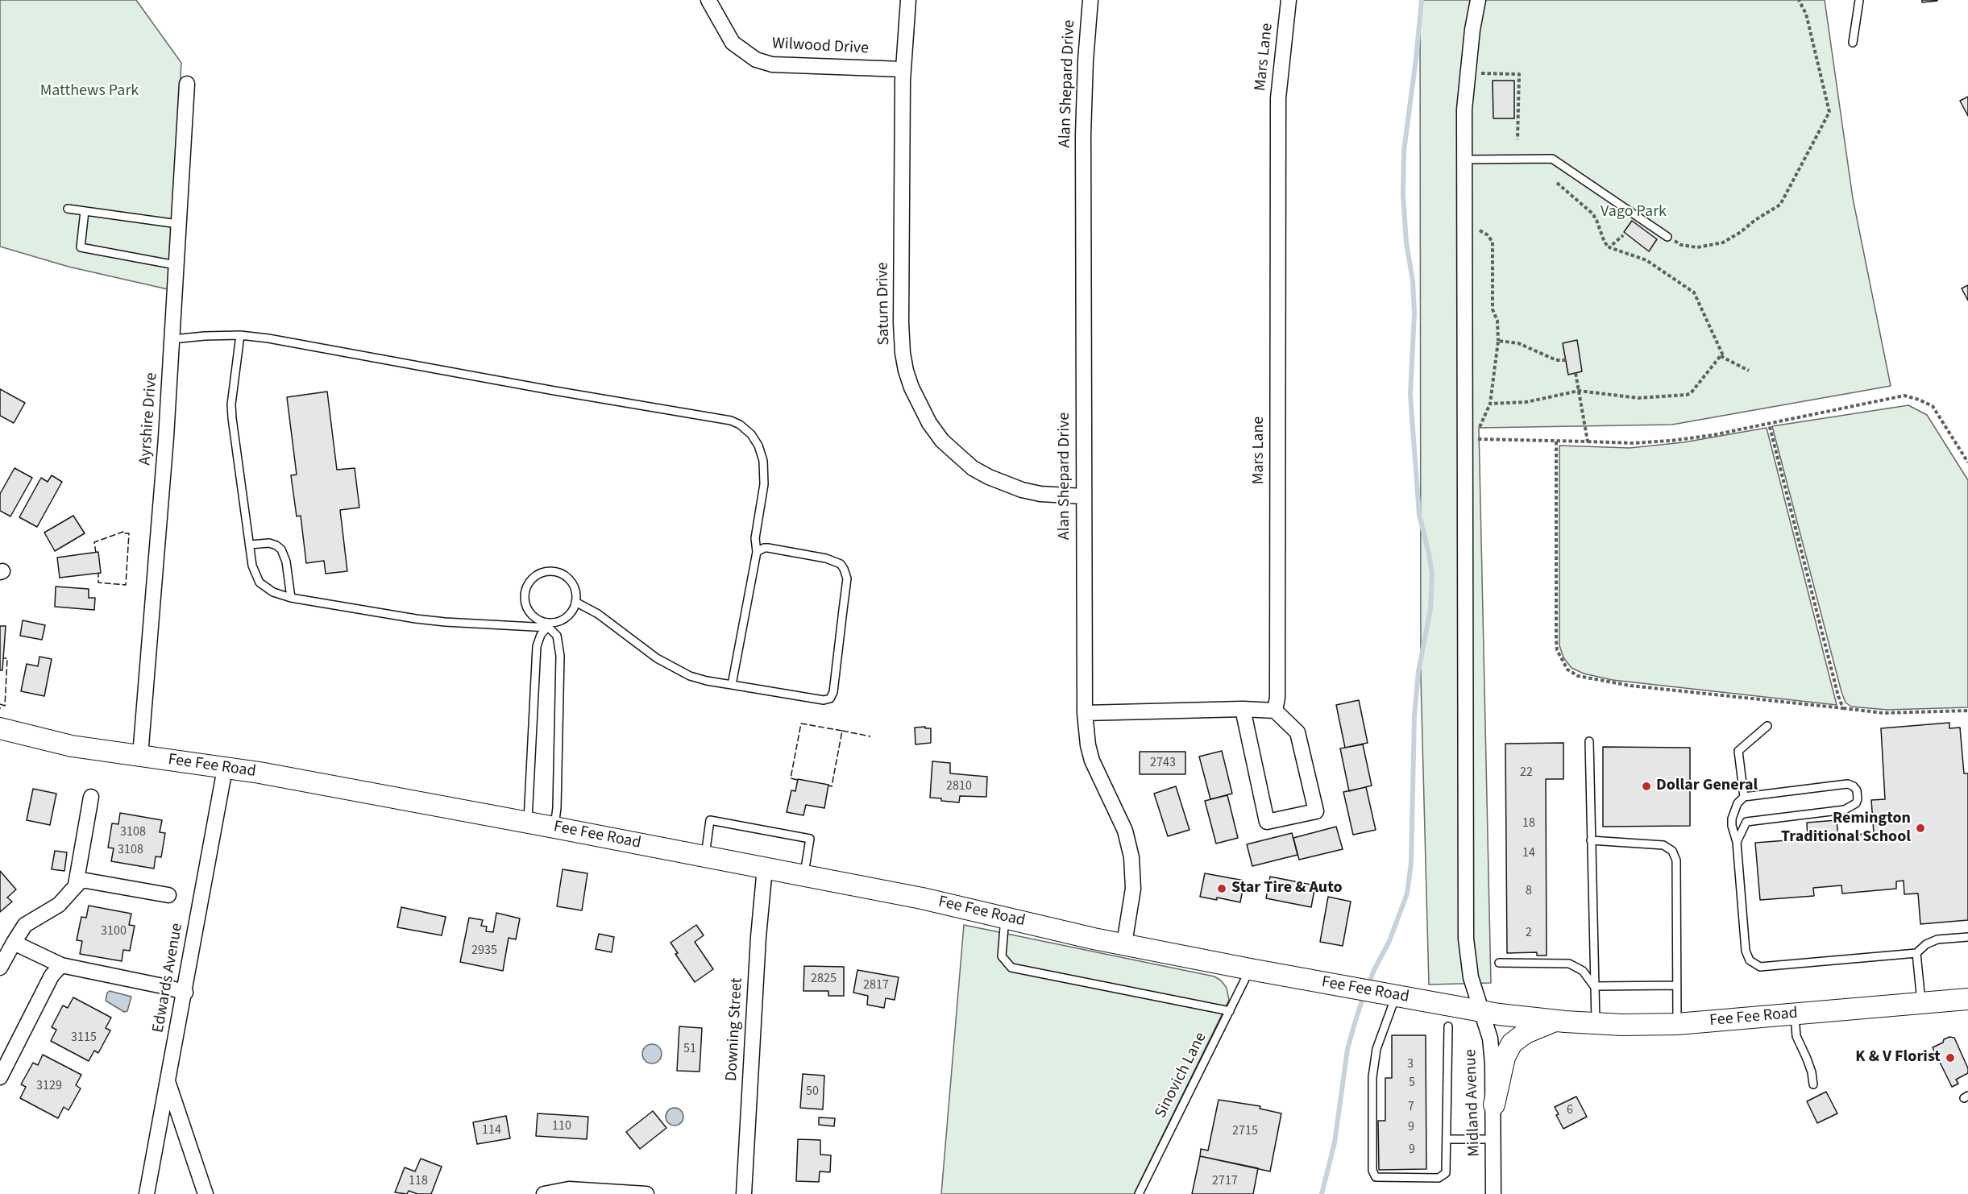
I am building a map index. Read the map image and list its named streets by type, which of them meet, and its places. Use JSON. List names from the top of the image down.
{
  "streets": {
    "street": [
      "Wilwood Drive",
      "Mars Lane",
      "Alan Shepard Drive",
      "Saturn Drive",
      "Ayrshire Drive",
      "Fee Fee Road",
      "Edwards Avenue",
      "Downing Street",
      "Midland Avenue"
    ],
    "lane": ["Sinovich Lane"]
  },
  "crossings": [
    ["Wilwood Drive", "Saturn Drive"],
    ["Alan Shepard Drive", "Saturn Drive"],
    ["Alan Shepard Drive", "Fee Fee Road"],
    ["Ayrshire Drive", "Fee Fee Road"],
    ["Fee Fee Road", "Edwards Avenue"],
    ["Fee Fee Road", "Downing Street"],
    ["Fee Fee Road", "Sinovich Lane"],
    ["Fee Fee Road", "Midland Avenue"]
  ],
  "parks": ["Matthews Park", "Vago Park"],
  "places": [
    "Dollar General",
    "Remington Traditional School",
    "Star Tire & Auto",
    "K & V Florist"
  ],
  "house_numbers": [
    "2743",
    "22",
    "2810",
    "18",
    "3108",
    "3108",
    "14",
    "8",
    "3100",
    "2",
    "2935",
    "2825",
    "2817",
    "3115",
    "51",
    "3",
    "5",
    "3129",
    "50",
    "7",
    "6",
    "110",
    "9",
    "114",
    "2715",
    "9",
    "118",
    "2717"
  ]
}
